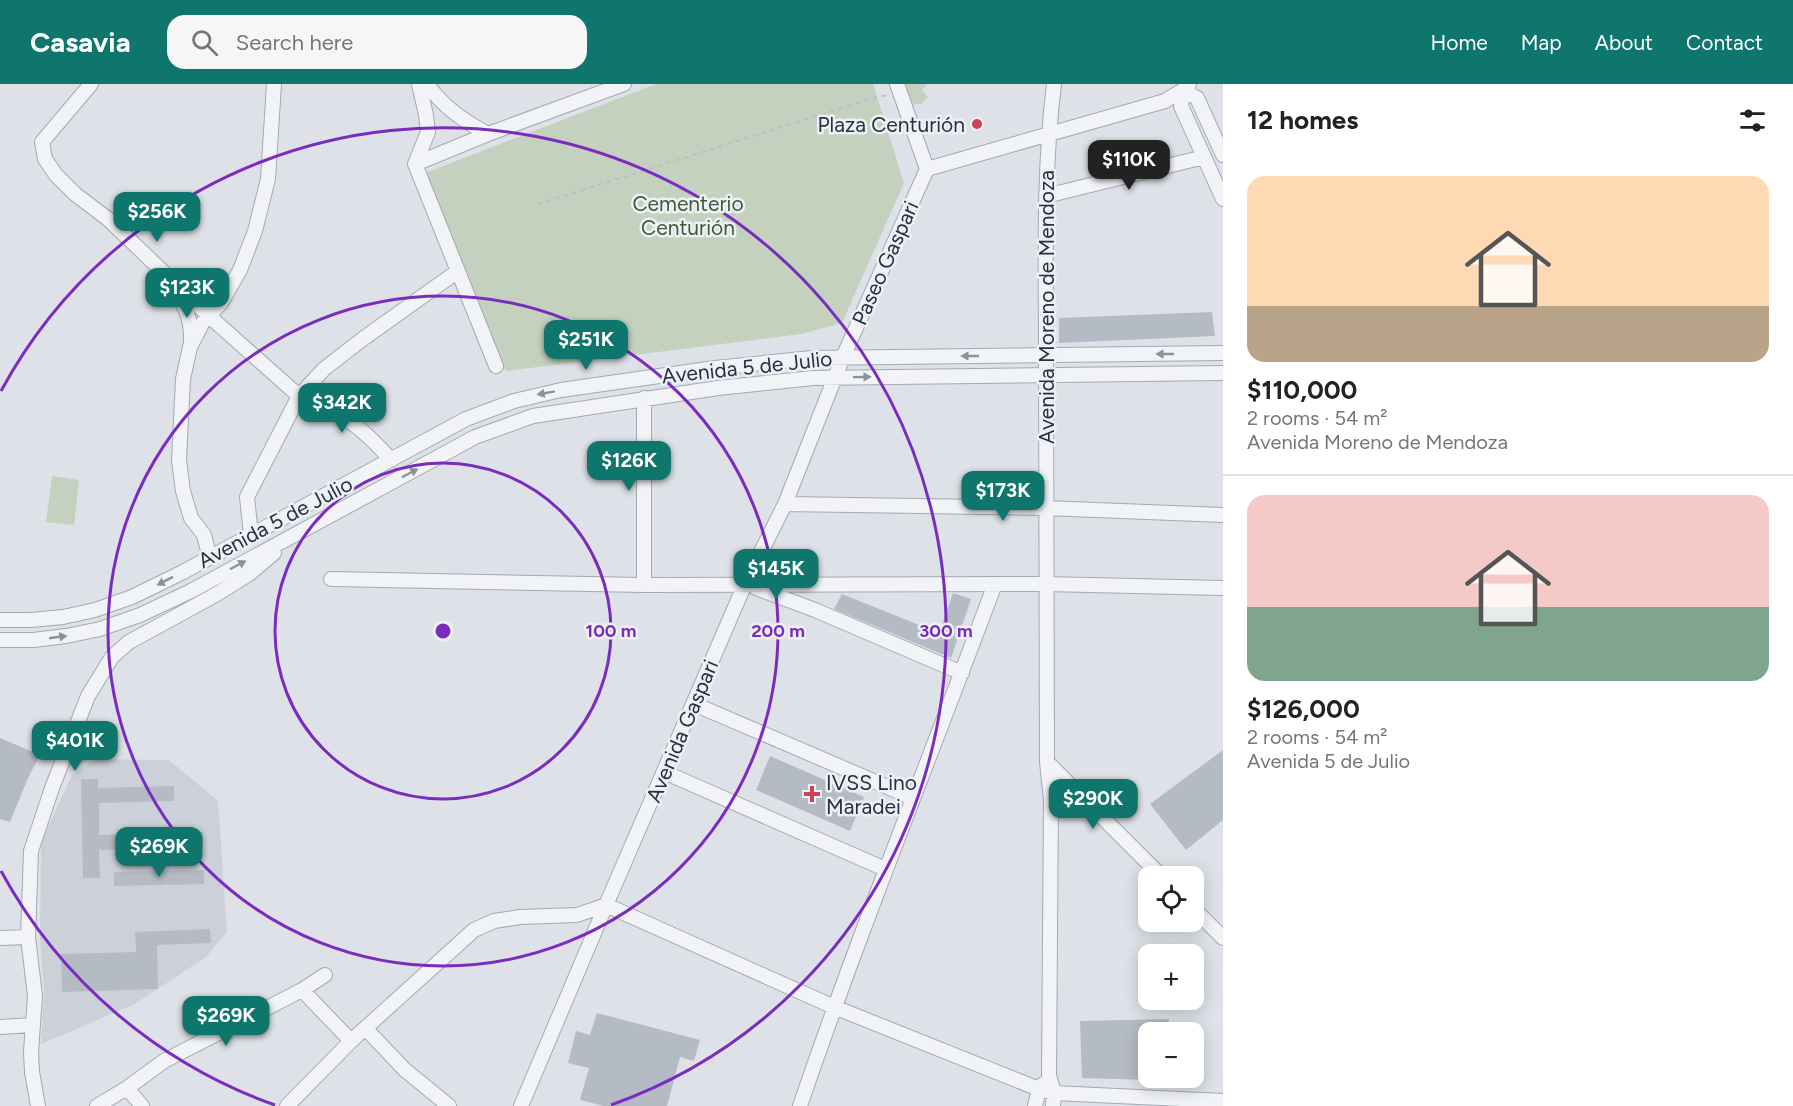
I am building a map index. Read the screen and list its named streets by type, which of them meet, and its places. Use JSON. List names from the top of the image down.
{
  "streets": {
    "street": [
      "Paseo Gaspari",
      "Avenida Moreno de Mendoza",
      "Avenida 5 de Julio",
      "Avenida Gaspari"
    ]
  },
  "crossings": [
    ["Paseo Gaspari", "Avenida 5 de Julio"],
    ["Paseo Gaspari", "Avenida Gaspari"],
    ["Avenida Moreno de Mendoza", "Avenida 5 de Julio"],
    ["Avenida 5 de Julio", "Avenida Gaspari"]
  ],
  "parks": ["Cementerio Centurión"],
  "places": {
    "other": ["Plaza Centurión"],
    "health": ["IVSS Lino Maradei"]
  },
  "page": {
    "header": "Casavia",
    "search": "Search here",
    "nav": [
      "Home",
      "Map",
      "About",
      "Contact"
    ],
    "heading": "12 homes",
    "price": [
      "$110K",
      "$256K",
      "$123K",
      "$251K",
      "$342K",
      "$126K",
      "$173K",
      "$145K",
      "$401K",
      "$290K",
      "$269K",
      "$269K"
    ],
    "list": [
      {
        "name": "$110,000",
        "note": "2 rooms · 54 m² · Avenida Moreno de Mendoza"
      },
      {
        "name": "$126,000",
        "note": "2 rooms · 54 m² · Avenida 5 de Julio"
      }
    ],
    "map_buttons": ["+", "−"]
  },
  "rings": ["100 m", "200 m", "300 m"]
}
